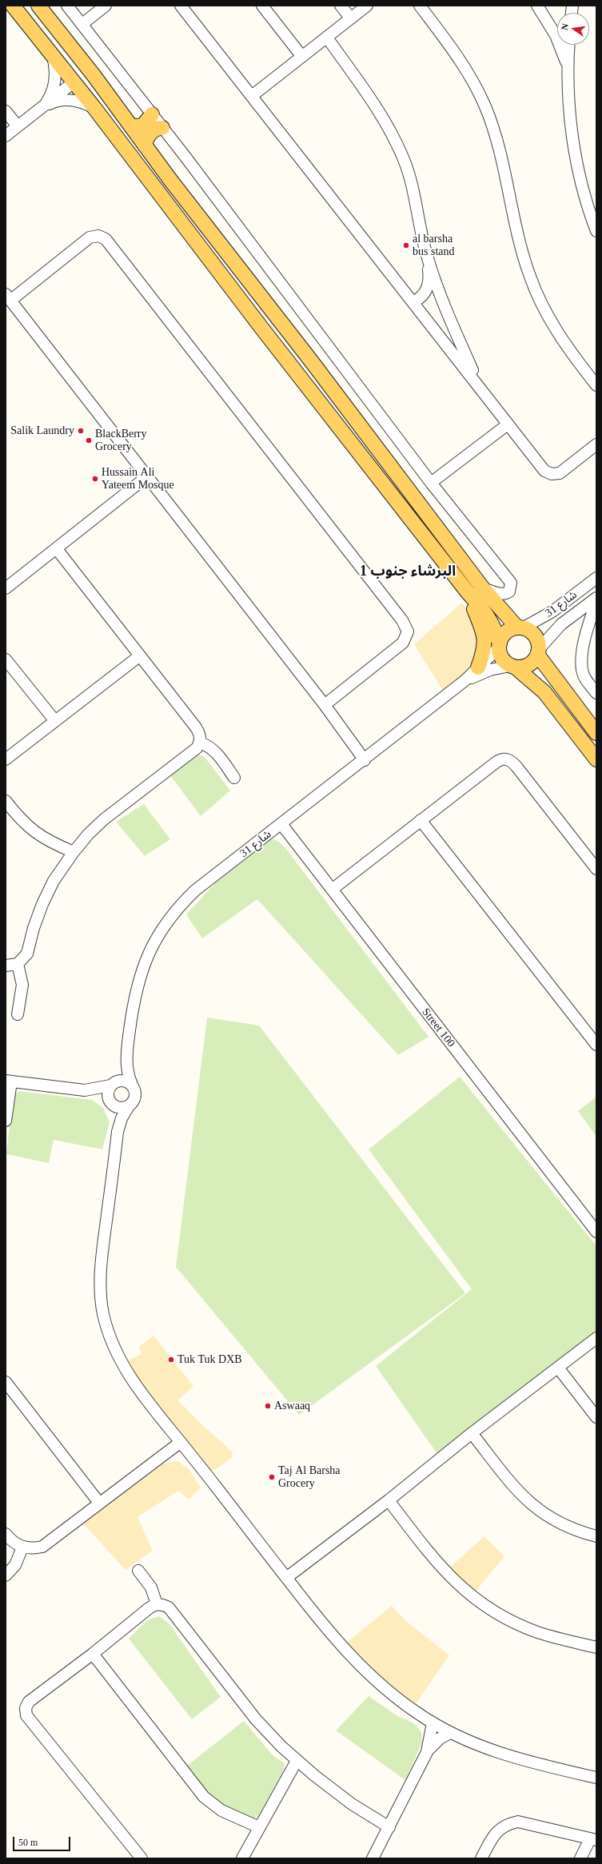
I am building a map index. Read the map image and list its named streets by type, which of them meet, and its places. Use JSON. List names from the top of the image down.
{
  "streets": {
    "street": ["شارع 31", "Street 100"]
  },
  "crossings": [
    ["شارع 31", "Street 100"]
  ],
  "districts": ["البرشاء جنوب 1"],
  "places": [
    "al barsha bus stand",
    "Salik Laundry",
    "BlackBerry Grocery",
    "Hussain Ali Yateem Mosque",
    "Tuk Tuk DXB",
    "Aswaaq",
    "Taj Al Barsha Grocery"
  ],
  "scale_bar": "50 m",
  "north": "left"
}
